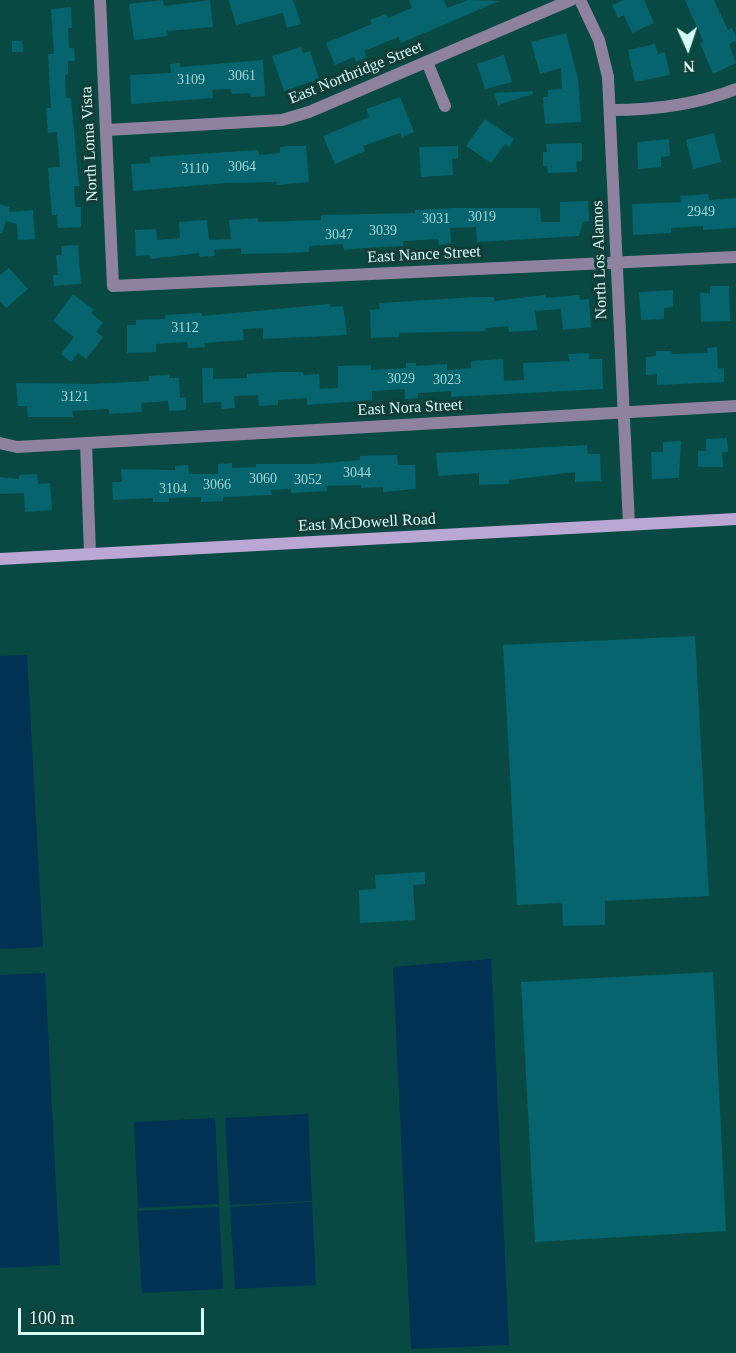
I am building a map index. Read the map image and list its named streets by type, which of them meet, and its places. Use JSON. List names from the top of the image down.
{
  "streets": {
    "main road": ["East McDowell Road"],
    "street": [
      "East Northridge Street",
      "North Loma Vista",
      "East Nance Street",
      "North Los Alamos",
      "East Nora Street"
    ]
  },
  "crossings": [
    ["East Northridge Street", "North Loma Vista"],
    ["North Loma Vista", "East Nance Street"],
    ["East Nance Street", "North Los Alamos"],
    ["North Los Alamos", "East Nora Street"],
    ["North Los Alamos", "East McDowell Road"]
  ],
  "house_numbers": [
    "3061",
    "3109",
    "3064",
    "3110",
    "2949",
    "3019",
    "3031",
    "3039",
    "3047",
    "3112",
    "3029",
    "3023",
    "3121",
    "3044",
    "3060",
    "3052",
    "3066",
    "3104"
  ],
  "scale_bar": "100 m",
  "north": "bottom"
}
